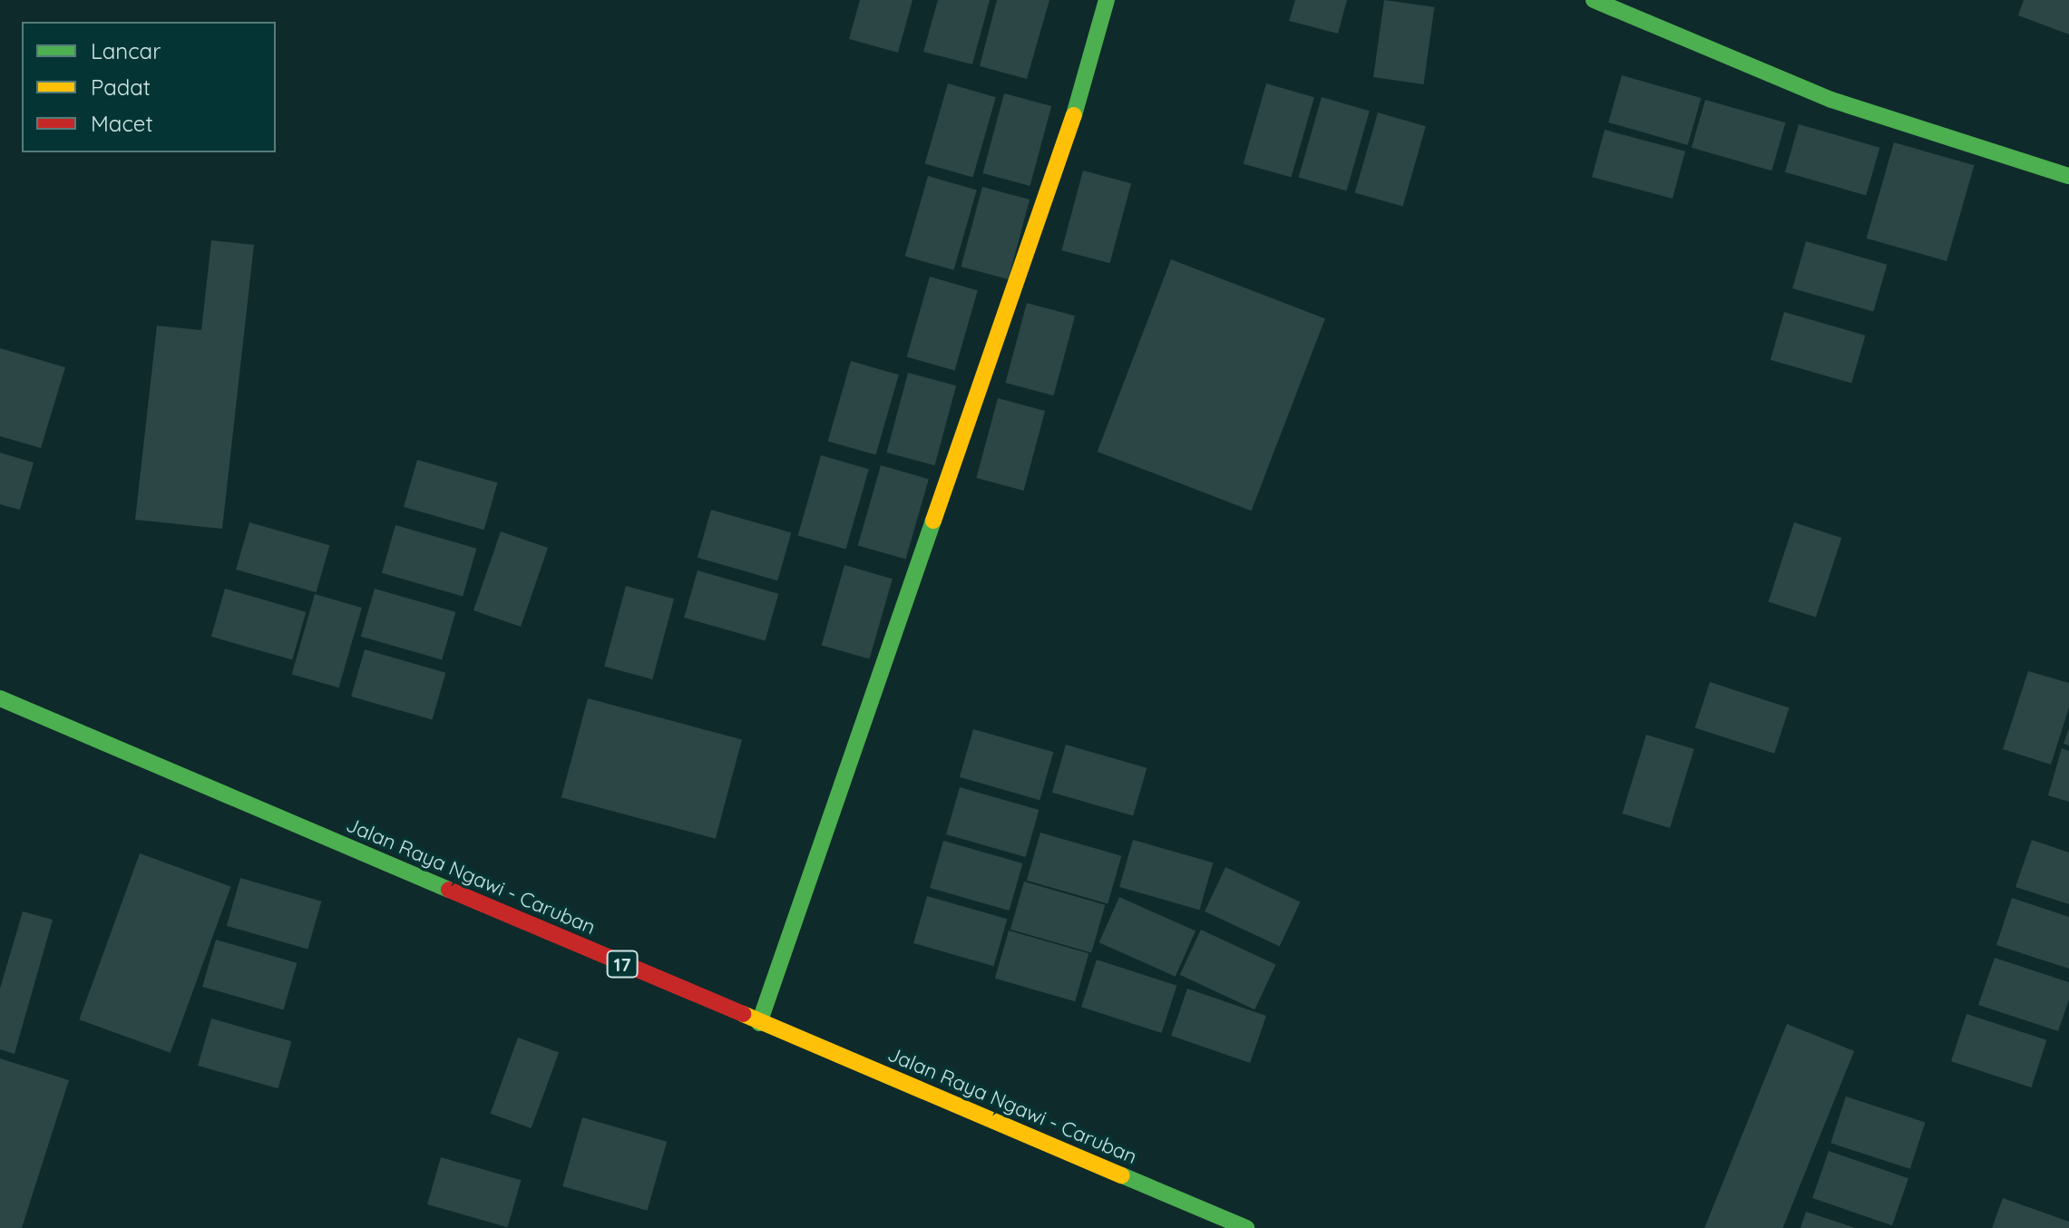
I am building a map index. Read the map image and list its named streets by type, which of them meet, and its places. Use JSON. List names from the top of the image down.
{
  "streets": {
    "main road": ["Jalan Raya Ngawi - Caruban", "17"]
  },
  "legend": ["Lancar", "Padat", "Macet"]
}
